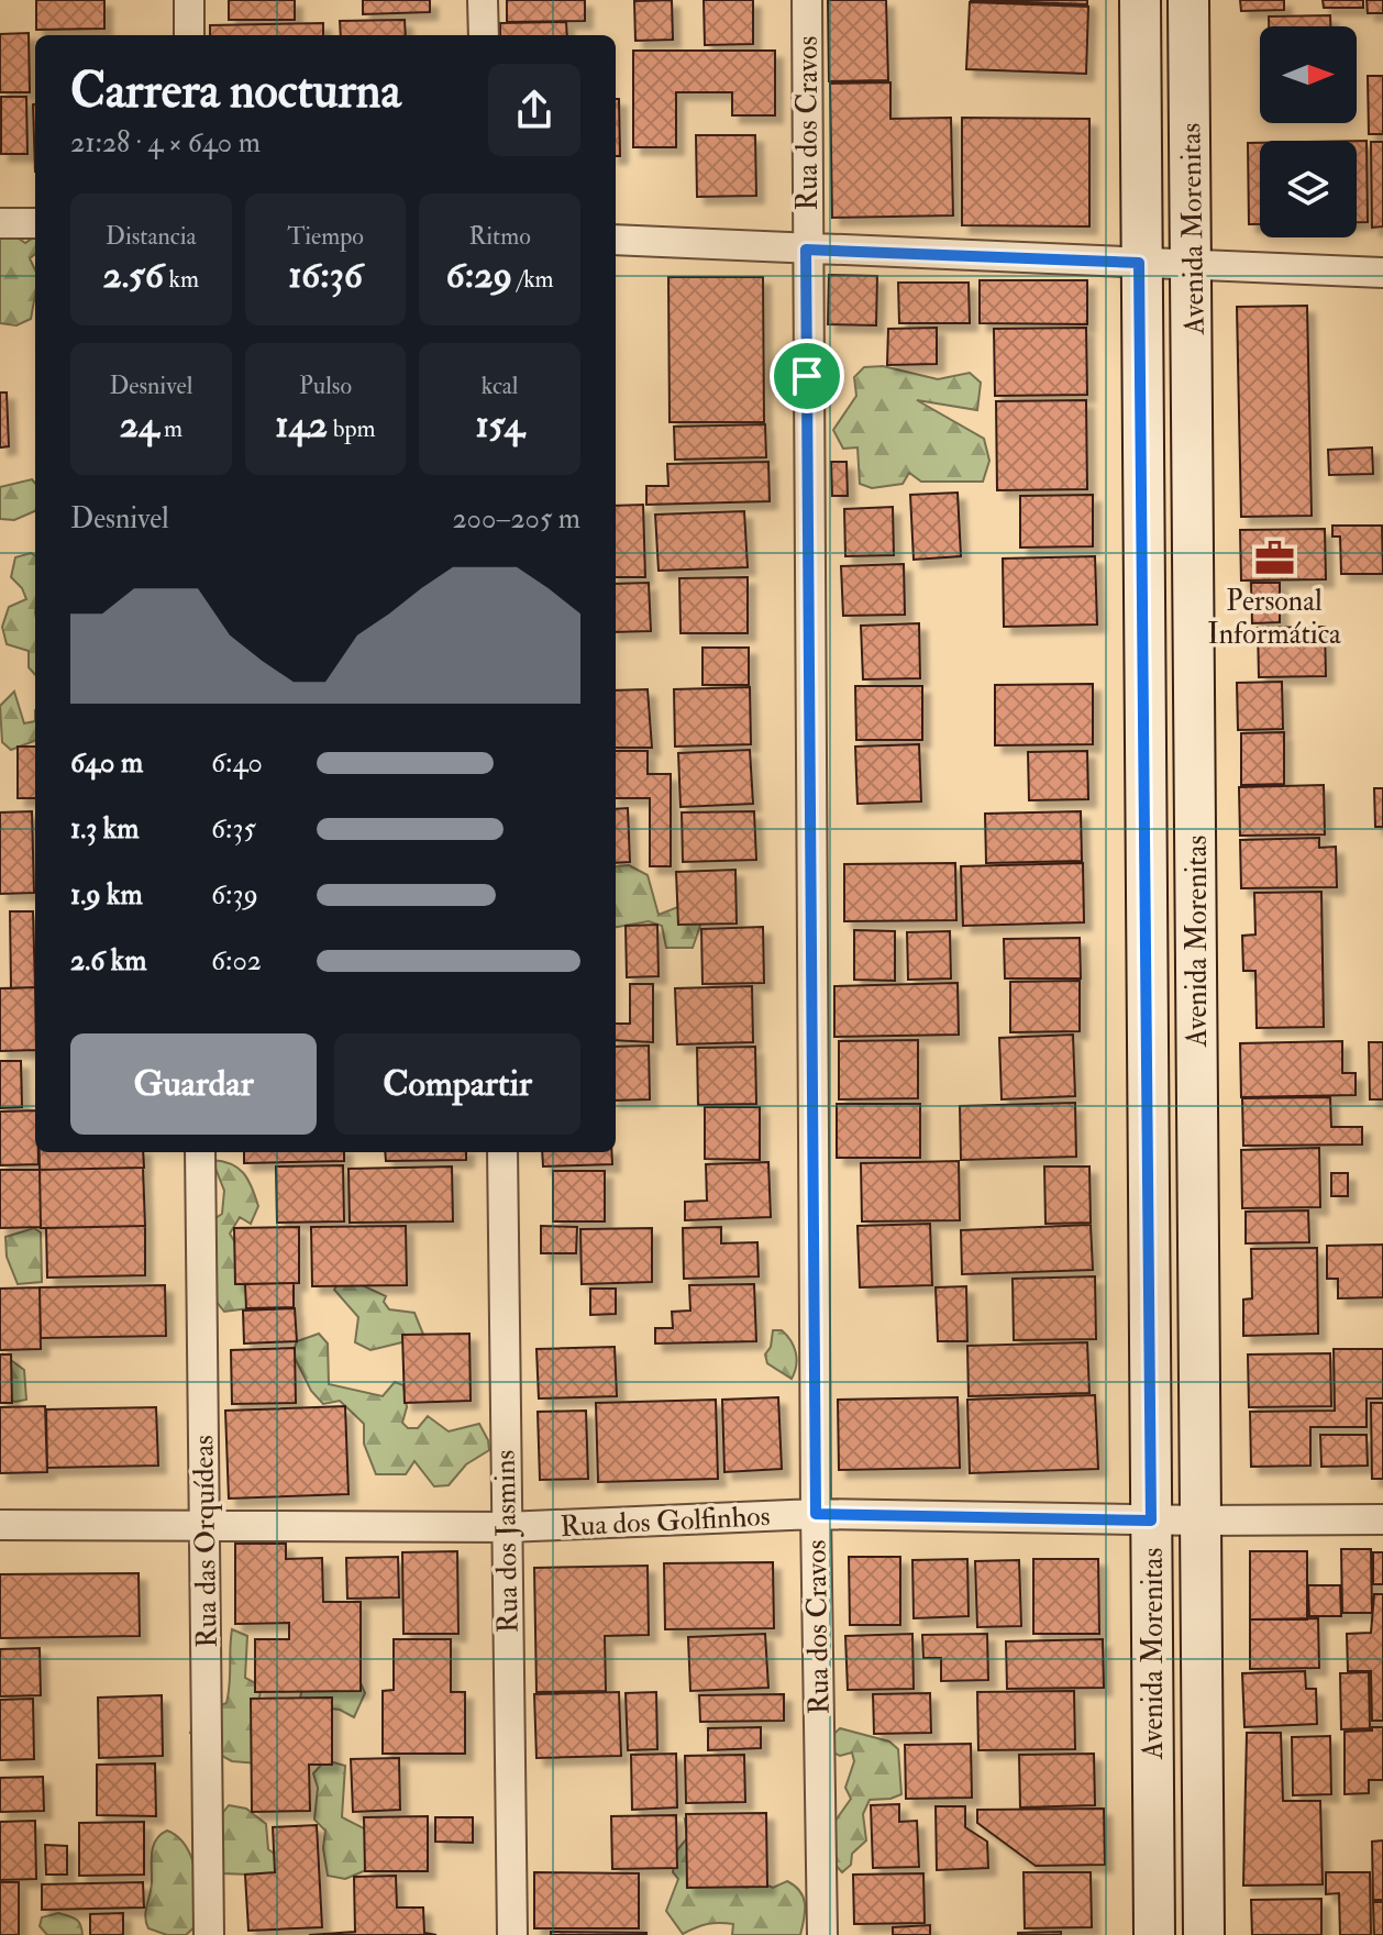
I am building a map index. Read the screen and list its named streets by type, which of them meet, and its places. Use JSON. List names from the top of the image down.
{
  "streets": {
    "main road": ["Avenida Morenitas"],
    "street": [
      "Rua dos Cravos",
      "Rua dos Golfinhos",
      "Rua das Orquídeas",
      "Rua dos Jasmins"
    ]
  },
  "crossings": [
    ["Rua dos Cravos", "Rua dos Golfinhos"],
    ["Avenida Morenitas", "Rua dos Golfinhos"],
    ["Rua dos Golfinhos", "Rua das Orquídeas"],
    ["Rua dos Golfinhos", "Rua dos Jasmins"]
  ],
  "places": {
    "office": ["Personal Informática"]
  },
  "north": "right",
  "page": {
    "heading": ["Carrera nocturna", "21:28 · 4 × 640 m"],
    "stats": [
      ["Distancia", "2.56 km"],
      ["Tiempo", "16:36"],
      ["Ritmo", "6:29 /km"],
      ["Desnivel", "24 m"],
      ["Pulso", "142 bpm"],
      ["kcal", "154"]
    ],
    "chart": ["Desnivel", "200–205 m"],
    "list": [
      {
        "name": "640 m",
        "note": "6:40"
      },
      {
        "name": "1.3 km",
        "note": "6:35"
      },
      {
        "name": "1.9 km",
        "note": "6:39"
      },
      {
        "name": "2.6 km",
        "note": "6:02"
      }
    ],
    "buttons": ["Guardar", "Compartir"]
  }
}
